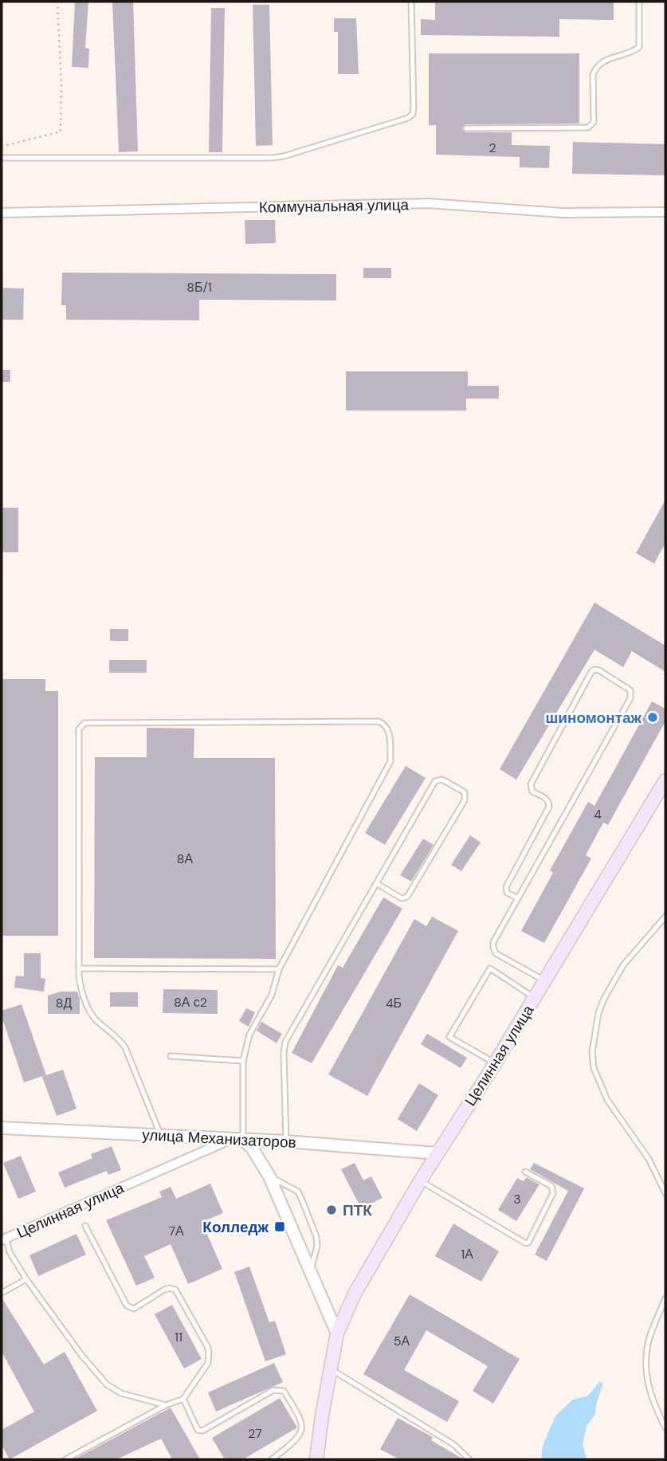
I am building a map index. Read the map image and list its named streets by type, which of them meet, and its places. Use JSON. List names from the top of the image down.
{
  "streets": {
    "main road": ["Целинная улица"],
    "street": ["Коммунальная улица", "улица Механизаторов"]
  },
  "crossings": [
    ["Целинная улица", "улица Механизаторов"]
  ],
  "places": {
    "other": ["шиномонтаж", "ПТК"],
    "transit": ["Колледж"]
  },
  "house_numbers": [
    "2",
    "8Б/1",
    "4",
    "8А",
    "8А с2",
    "8Д",
    "4Б",
    "3",
    "7А",
    "1А",
    "11",
    "5А",
    "27"
  ]
}
